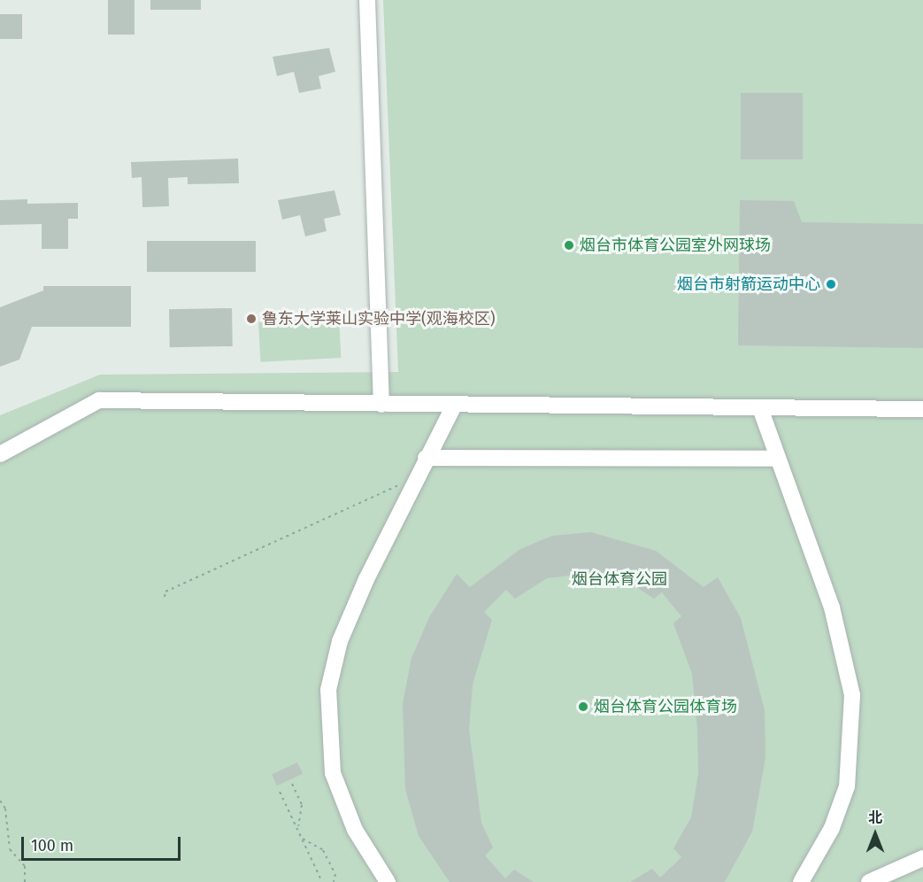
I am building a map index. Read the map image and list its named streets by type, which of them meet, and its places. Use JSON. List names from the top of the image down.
{
  "parks": ["烟台体育公园"],
  "places": [
    "烟台市体育公园室外网球场",
    "烟台市射箭运动中心",
    "鲁东大学莱山实验中学(观海校区)",
    "烟台体育公园体育场"
  ],
  "scale_bar": "100 m",
  "north": "top"
}
